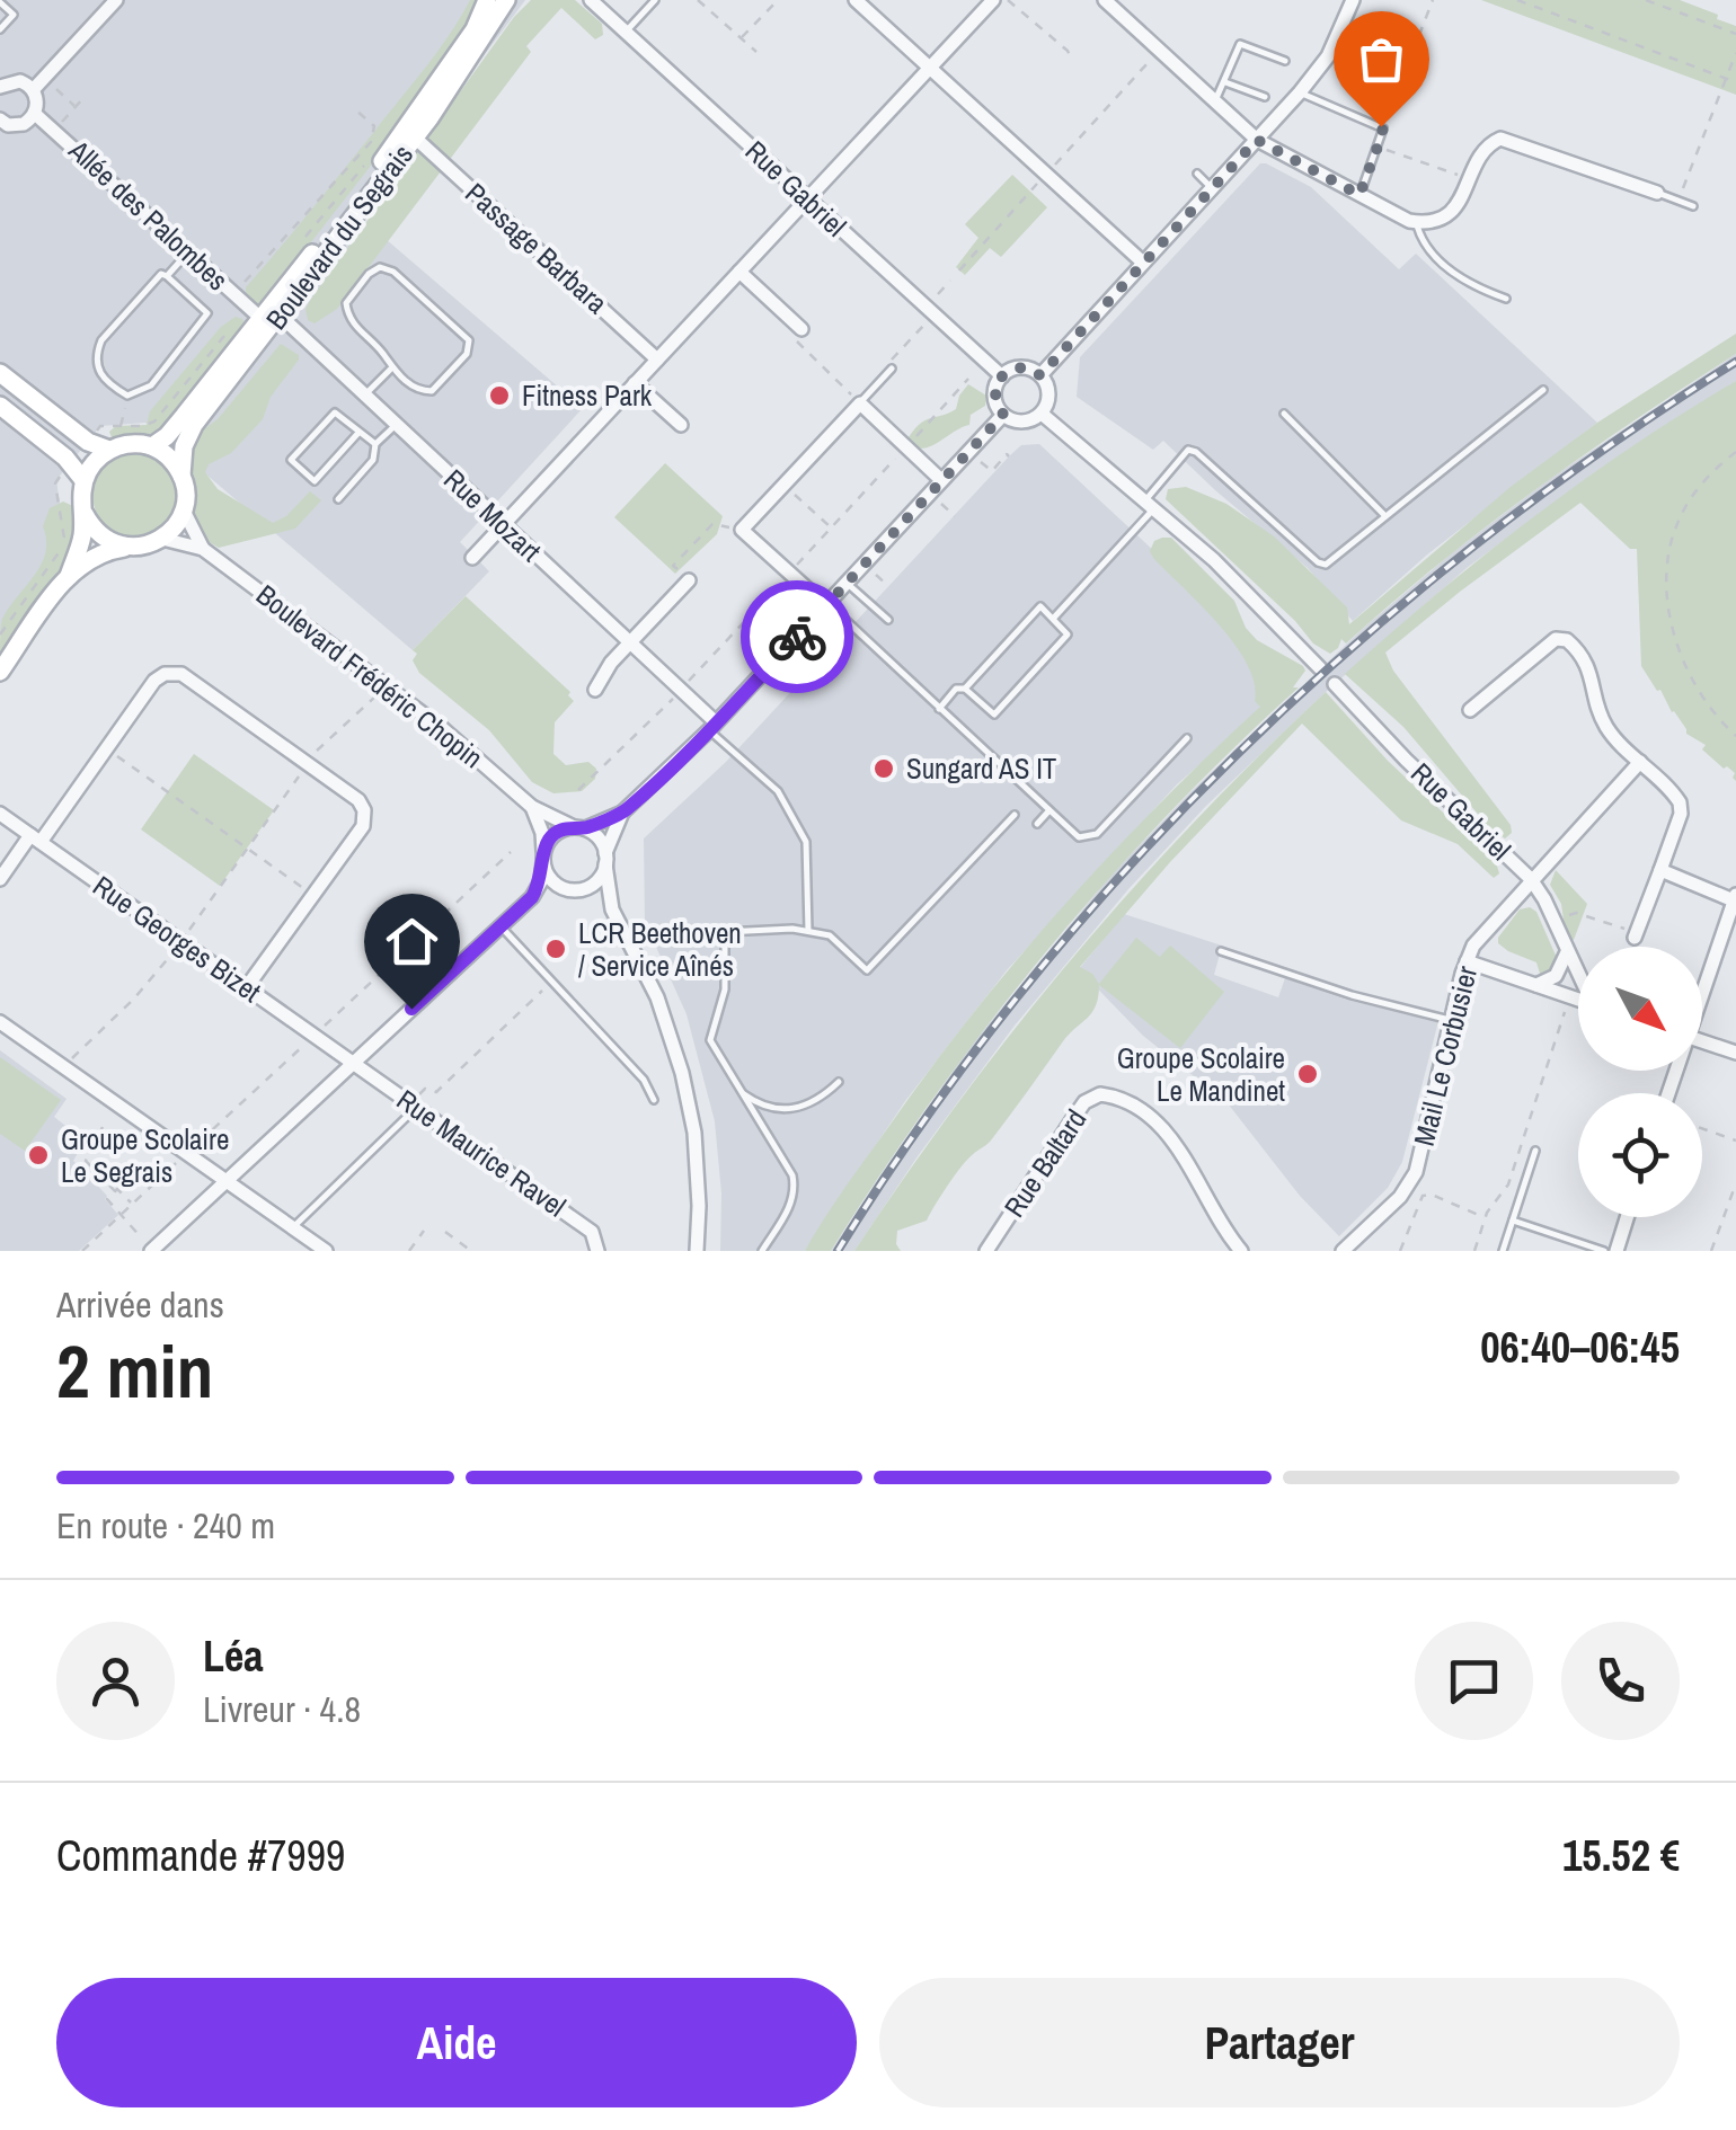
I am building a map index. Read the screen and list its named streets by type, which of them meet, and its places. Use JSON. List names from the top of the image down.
{
  "streets": {
    "street": [
      "Rue Gabriel",
      "Allée des Palombes",
      "Boulevard du Segrais",
      "Passage Barbara",
      "Rue Mozart",
      "Boulevard Frédéric Chopin",
      "Rue Georges Bizet",
      "Mail Le Corbusier",
      "Rue Maurice Ravel",
      "Rue Baltard"
    ]
  },
  "crossings": [
    ["Rue Gabriel", "Mail Le Corbusier"],
    ["Allée des Palombes", "Boulevard du Segrais"],
    ["Allée des Palombes", "Rue Mozart"],
    ["Boulevard du Segrais", "Passage Barbara"],
    ["Boulevard du Segrais", "Rue Mozart"],
    ["Boulevard du Segrais", "Boulevard Frédéric Chopin"],
    ["Rue Georges Bizet", "Rue Maurice Ravel"]
  ],
  "places": [
    "Fitness Park",
    "Sungard AS IT",
    "LCR Beethoven / Service Aînés",
    "Groupe Scolaire Le Mandinet",
    "Groupe Scolaire Le Segrais"
  ],
  "north": "bottom right",
  "page": {
    "heading": ["2 min", "Arrivée dans", "06:40–06:45"],
    "panel": [
      "Léa",
      "Livreur · 4.8",
      "Commande #7999",
      "15.52 €"
    ],
    "bar": "En route · 240 m",
    "buttons": ["Aide", "Partager"]
  }
}
